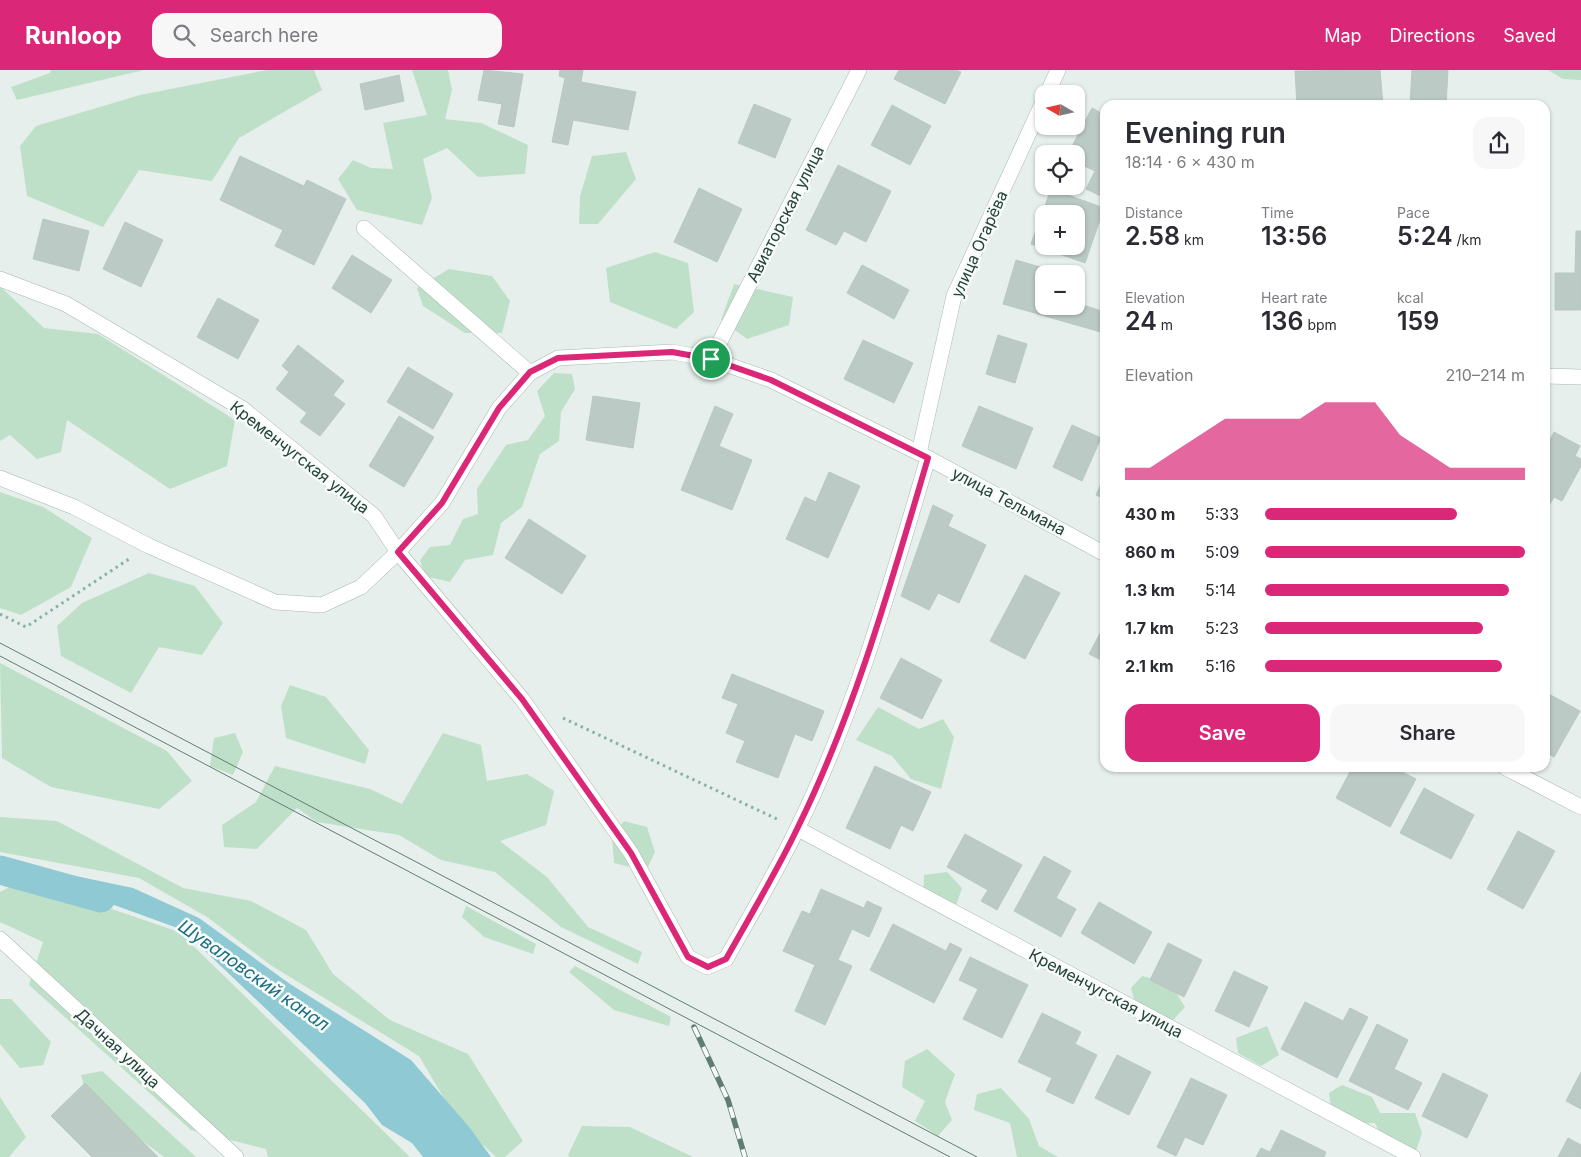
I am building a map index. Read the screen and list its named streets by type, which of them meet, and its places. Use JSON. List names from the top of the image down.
{
  "streets": {
    "street": [
      "Авиаторская улица",
      "улица Огарёва",
      "Кременчугская улица",
      "улица Тельмана",
      "Дачная улица"
    ]
  },
  "crossings": [
    ["Авиаторская улица", "улица Тельмана"],
    ["улица Огарёва", "Кременчугская улица"],
    ["улица Огарёва", "улица Тельмана"],
    ["Кременчугская улица", "улица Тельмана"]
  ],
  "water": ["Шуваловский канал"],
  "north": "left",
  "page": {
    "header": "Runloop",
    "search": "Search here",
    "nav": ["Map", "Directions", "Saved"],
    "map_buttons": ["+", "−"],
    "heading": ["Evening run", "18:14 · 6 × 430 m"],
    "stats": [
      ["Distance", "2.58 km"],
      ["Time", "13:56"],
      ["Pace", "5:24 /km"],
      ["Elevation", "24 m"],
      ["Heart rate", "136 bpm"],
      ["kcal", "159"]
    ],
    "chart": ["Elevation", "210–214 m"],
    "list": [
      {
        "name": "430 m",
        "note": "5:33"
      },
      {
        "name": "860 m",
        "note": "5:09"
      },
      {
        "name": "1.3 km",
        "note": "5:14"
      },
      {
        "name": "1.7 km",
        "note": "5:23"
      },
      {
        "name": "2.1 km",
        "note": "5:16"
      }
    ],
    "buttons": ["Save", "Share"]
  }
}
